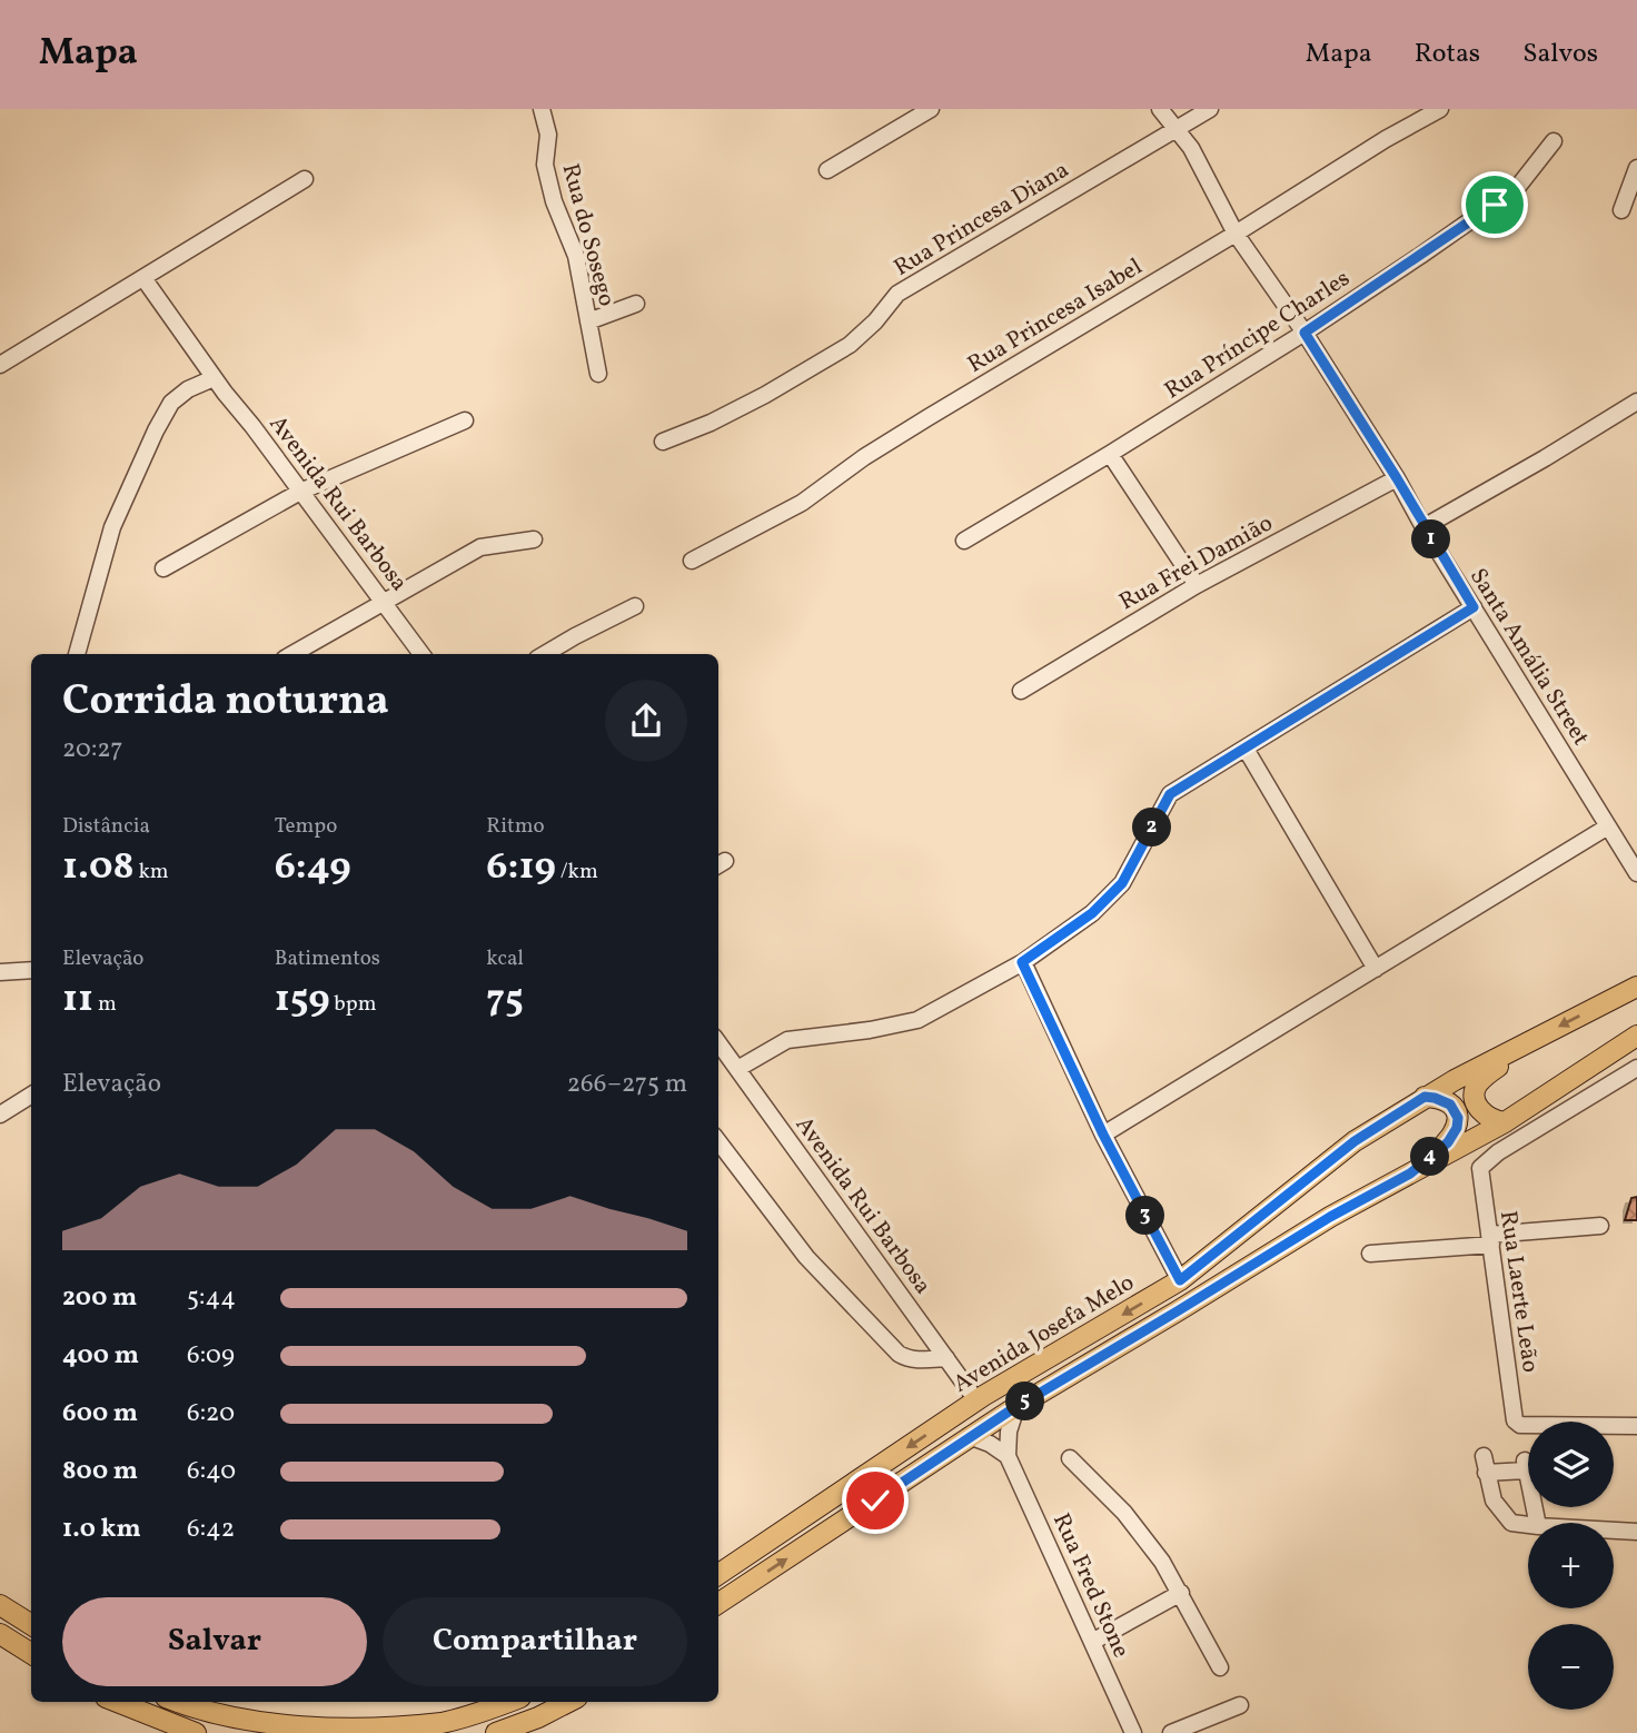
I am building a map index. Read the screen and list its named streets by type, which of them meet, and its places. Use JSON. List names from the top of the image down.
{
  "streets": {
    "main road": ["Avenida Josefa Melo"],
    "street": [
      "Rua Princesa Diana",
      "Rua do Sosego",
      "Rua Princesa Isabel",
      "Rua Príncipe Charles",
      "Avenida Rui Barbosa",
      "Rua Frei Damião",
      "Santa Amália Street",
      "Rua Laerte Leão",
      "Rua Fred Stone"
    ]
  },
  "crossings": [
    ["Rua Princesa Diana", "Santa Amália Street"],
    ["Rua Princesa Isabel", "Santa Amália Street"],
    ["Rua Príncipe Charles", "Santa Amália Street"],
    ["Avenida Rui Barbosa", "Avenida Josefa Melo"],
    ["Rua Frei Damião", "Santa Amália Street"]
  ],
  "page": {
    "header": "Mapa",
    "nav": ["Mapa", "Rotas", "Salvos"],
    "pins": [
      "1",
      "2",
      "4",
      "3",
      "5"
    ],
    "heading": ["Corrida noturna", "20:27"],
    "stats": [
      ["Distância", "1.08 km"],
      ["Tempo", "6:49"],
      ["Ritmo", "6:19 /km"],
      ["Elevação", "11 m"],
      ["Batimentos", "159 bpm"],
      ["kcal", "75"]
    ],
    "chart": ["Elevação", "266–275 m"],
    "list": [
      {
        "name": "200 m",
        "note": "5:44"
      },
      {
        "name": "400 m",
        "note": "6:09"
      },
      {
        "name": "600 m",
        "note": "6:20"
      },
      {
        "name": "800 m",
        "note": "6:40"
      },
      {
        "name": "1.0 km",
        "note": "6:42"
      }
    ],
    "map_buttons": ["+", "−"],
    "buttons": ["Salvar", "Compartilhar"]
  }
}
